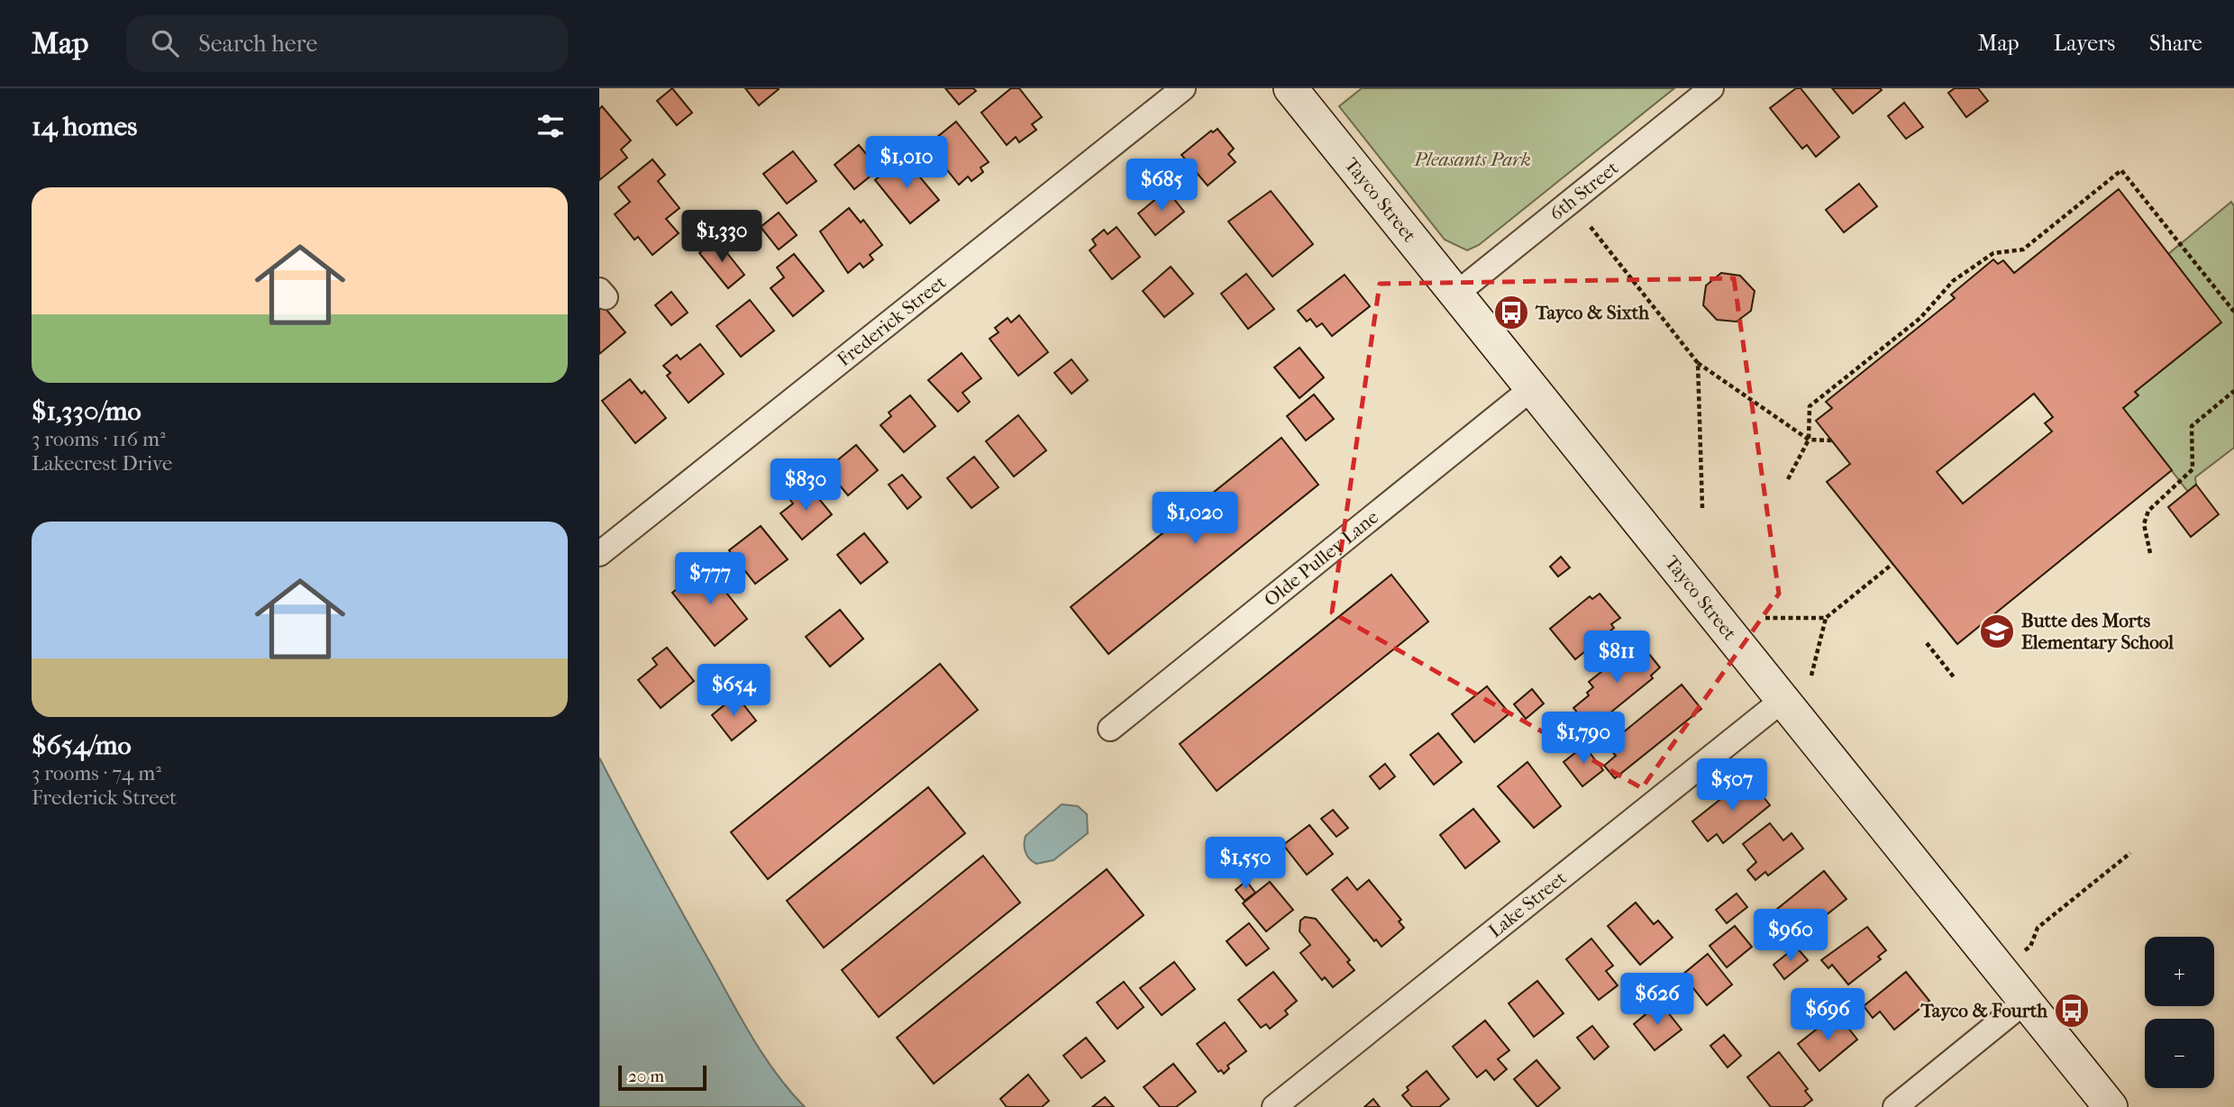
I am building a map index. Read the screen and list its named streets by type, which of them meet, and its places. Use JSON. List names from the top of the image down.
{
  "streets": {
    "street": [
      "6th Street",
      "Tayco Street",
      "Frederick Street",
      "Olde Pulley Lane",
      "Lake Street"
    ]
  },
  "crossings": [
    ["6th Street", "Tayco Street"],
    ["Tayco Street", "Olde Pulley Lane"],
    ["Tayco Street", "Lake Street"]
  ],
  "parks": ["Pleasants Park"],
  "places": {
    "bus stop": ["Tayco & Sixth", "Tayco & Fourth"],
    "school or university": ["Butte des Morts Elementary School"]
  },
  "scale_bar": "20 m",
  "page": {
    "header": "Map",
    "search": "Search here",
    "nav": ["Map", "Layers", "Share"],
    "heading": "14 homes",
    "price": [
      "$1,010",
      "$685",
      "$1,330",
      "$830",
      "$1,020",
      "$777",
      "$811",
      "$654",
      "$1,790",
      "$507",
      "$1,550",
      "$960",
      "$626",
      "$696"
    ],
    "list": [
      {
        "name": "$1,330/mo",
        "note": "3 rooms · 116 m² · Lakecrest Drive"
      },
      {
        "name": "$654/mo",
        "note": "3 rooms · 74 m² · Frederick Street"
      }
    ],
    "map_buttons": ["+", "−"],
    "scale": "20 m"
  }
}
